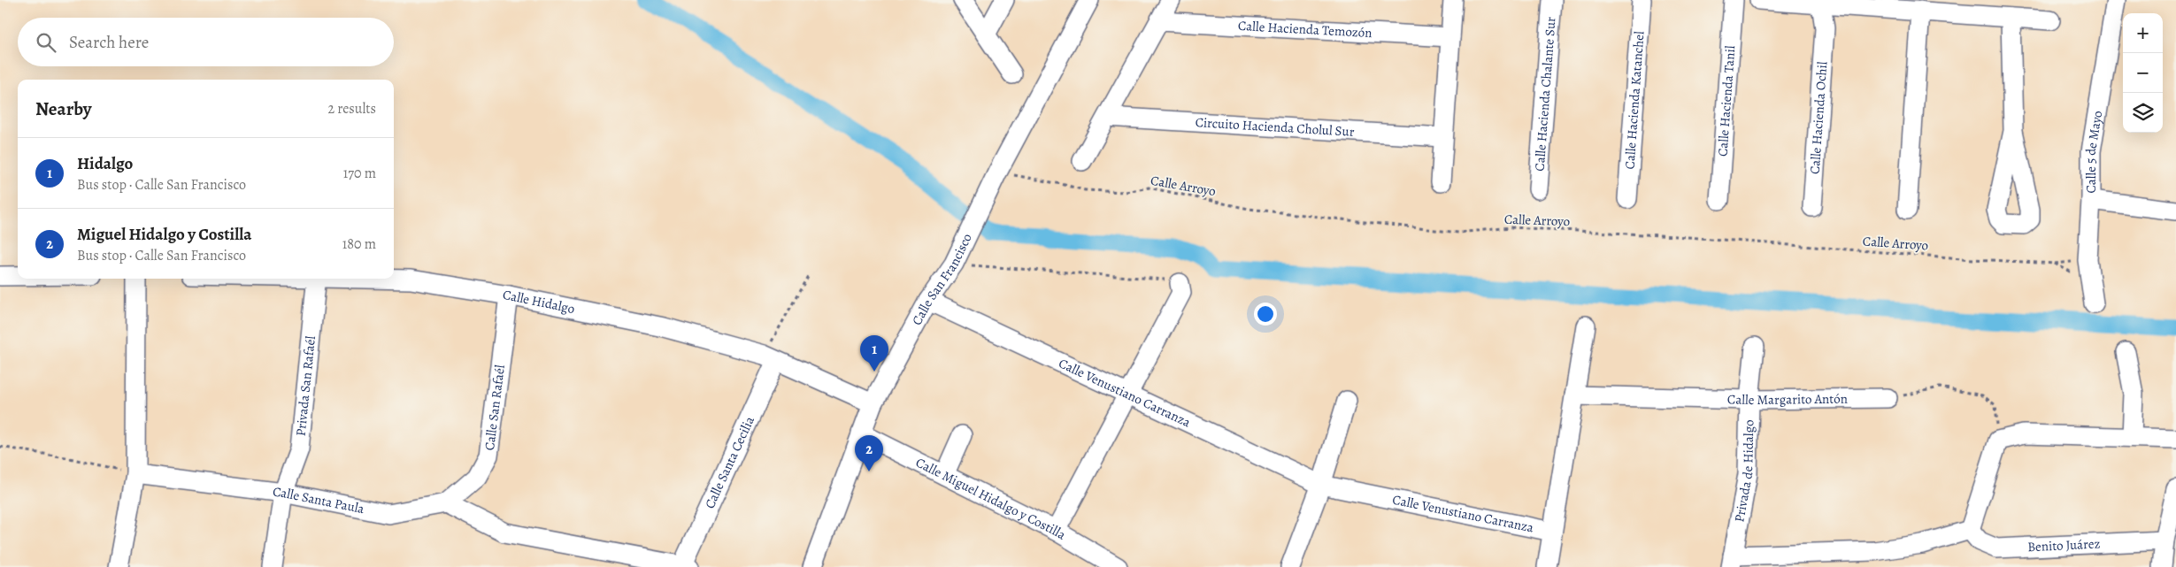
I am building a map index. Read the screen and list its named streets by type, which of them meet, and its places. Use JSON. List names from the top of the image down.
{
  "streets": {
    "street": [
      "Calle Hacienda Temozón",
      "Calle Hacienda Chalante Sur",
      "Calle Hacienda Katanchel",
      "Calle Hacienda Tanil",
      "Calle Hacienda Ochil",
      "Circuito Hacienda Cholul Sur",
      "Calle 5 de Mayo",
      "Calle San Francisco",
      "Calle Hidalgo",
      "Privada San Rafaél",
      "Calle Venustiano Carranza",
      "Calle Margarito Antón",
      "Calle San Rafaél",
      "Calle Santa Cecilia",
      "Privada de Hidalgo",
      "Calle Miguel Hidalgo y Costilla",
      "Calle Santa Paula",
      "Benito Juárez"
    ],
    "path": ["Calle Arroyo"]
  },
  "crossings": [
    ["Calle Arroyo", "Calle San Francisco"],
    ["Calle San Francisco", "Calle Hidalgo"],
    ["Calle San Francisco", "Calle Venustiano Carranza"],
    ["Calle San Francisco", "Calle Miguel Hidalgo y Costilla"],
    ["Calle Hidalgo", "Calle San Rafaél"],
    ["Calle Hidalgo", "Calle Santa Cecilia"],
    ["Privada San Rafaél", "Calle Santa Paula"],
    ["Calle Venustiano Carranza", "Calle Margarito Antón"],
    ["Calle Margarito Antón", "Privada de Hidalgo"],
    ["Calle San Rafaél", "Calle Santa Paula"]
  ],
  "page": {
    "map_buttons": ["+", "−"],
    "search": "Search here",
    "heading": ["Nearby", "2 results"],
    "list": [
      {
        "mark": "1",
        "name": "Hidalgo",
        "note": "Bus stop · Calle San Francisco",
        "value": "170 m"
      },
      {
        "mark": "2",
        "name": "Miguel Hidalgo y Costilla",
        "note": "Bus stop · Calle San Francisco",
        "value": "180 m"
      }
    ],
    "pins": ["1", "2"]
  }
}
